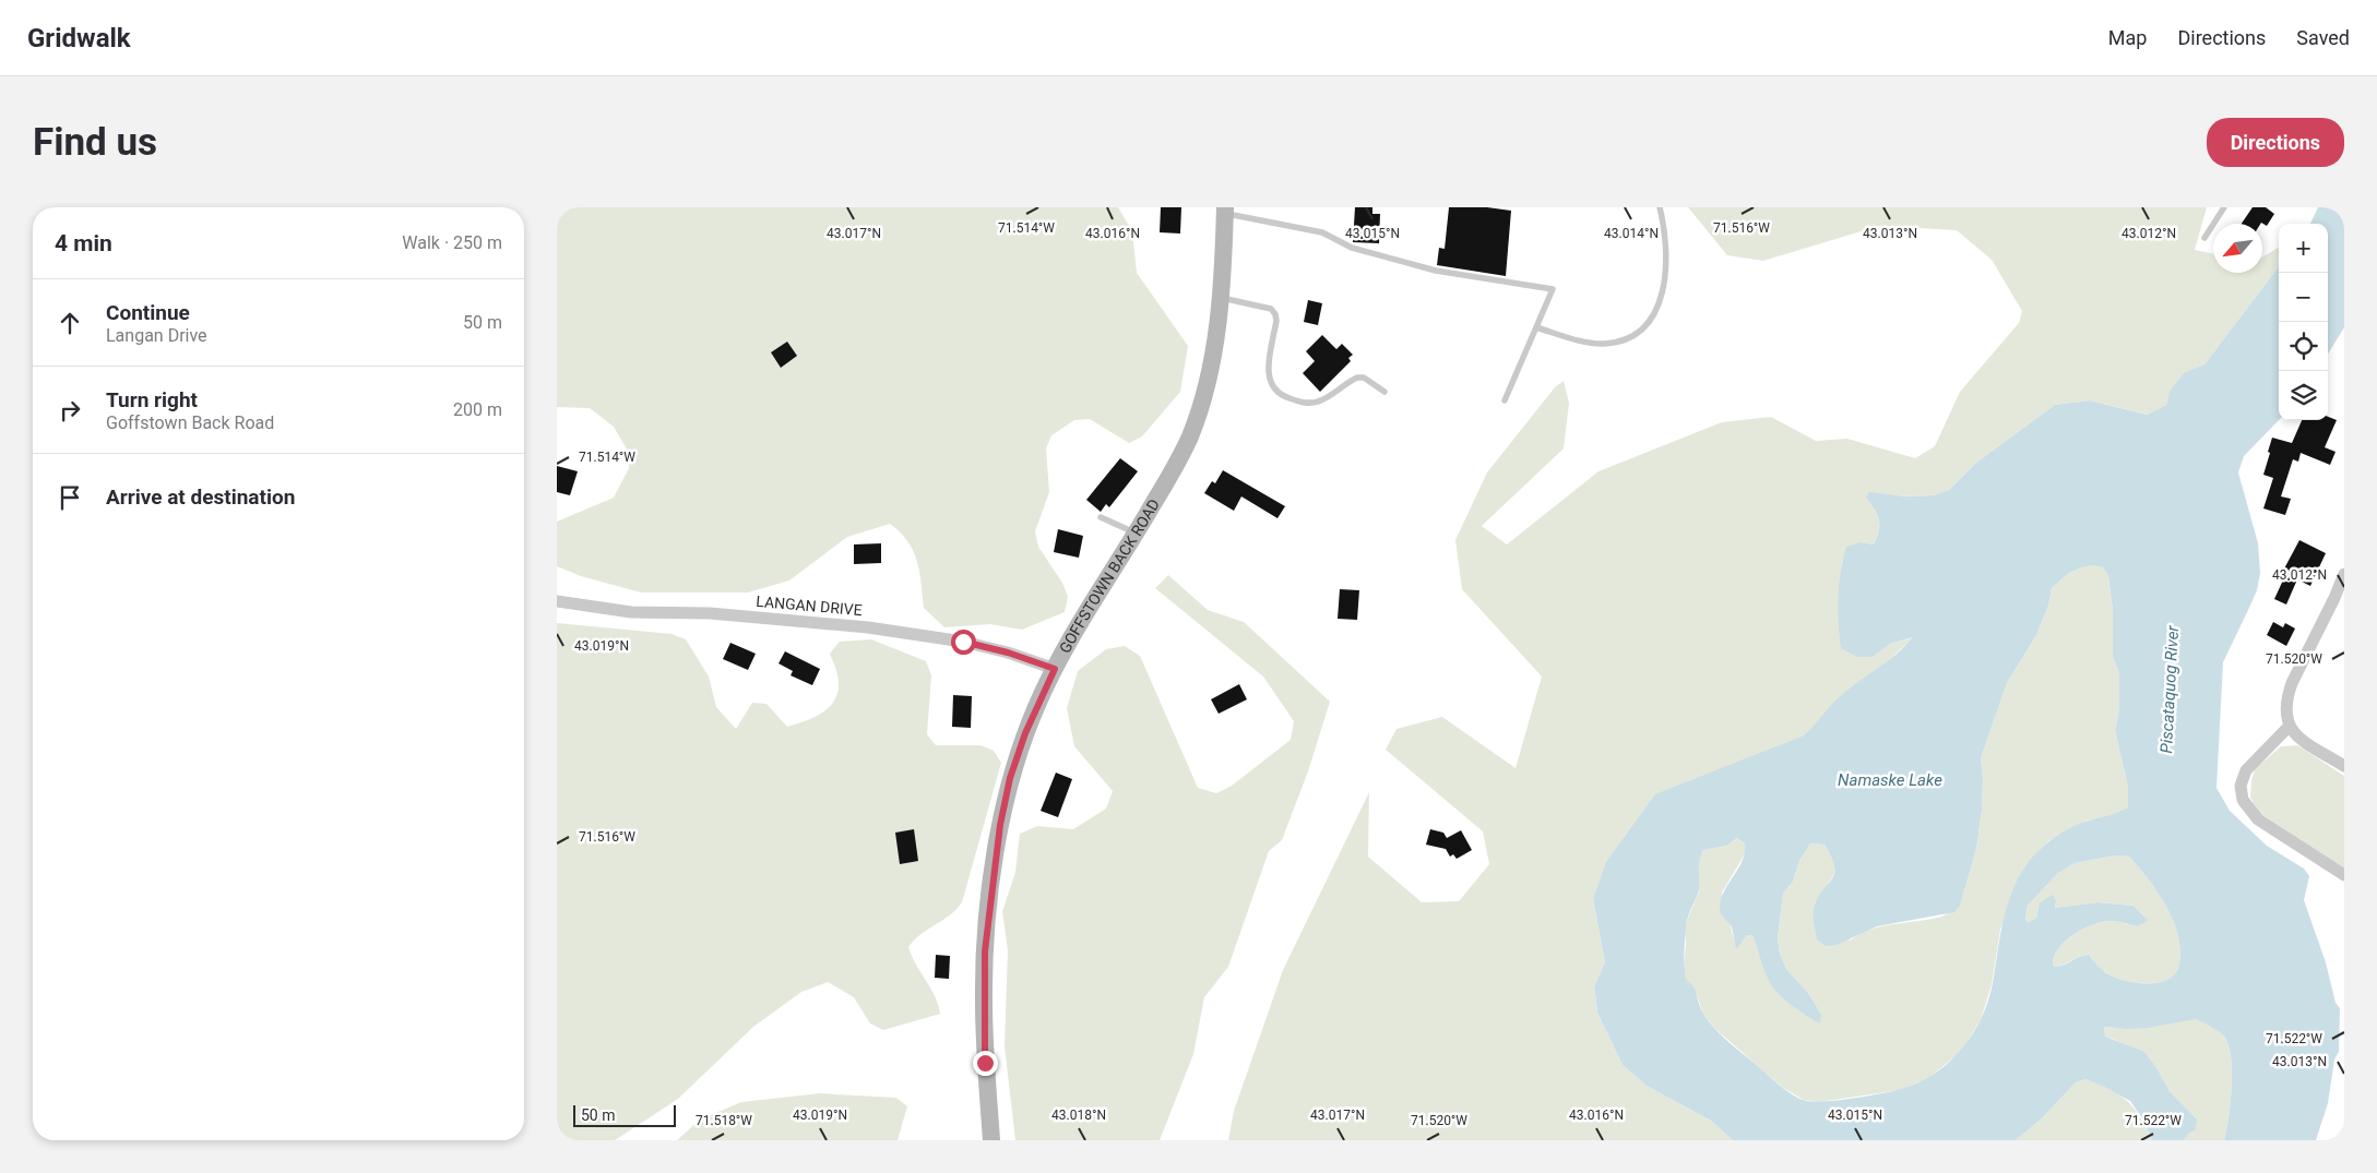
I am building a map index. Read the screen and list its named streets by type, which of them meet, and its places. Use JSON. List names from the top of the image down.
{
  "streets": {
    "main road": ["GOFFSTOWN BACK ROAD"],
    "street": ["LANGAN DRIVE"]
  },
  "crossings": [
    ["GOFFSTOWN BACK ROAD", "LANGAN DRIVE"]
  ],
  "water": ["Piscataquog River", "Namaske Lake"],
  "scale_bar": "50 m",
  "north": "bottom left",
  "page": {
    "header": "Gridwalk",
    "nav": ["Map", "Directions", "Saved"],
    "buttons": "Directions",
    "title": "Find us",
    "heading": ["4 min", "Walk · 250 m"],
    "map_buttons": ["+", "−"],
    "list": [
      ["Continue", "Langan Drive", "50 m"],
      ["Turn right", "Goffstown Back Road", "200 m"],
      "Arrive at destination"
    ],
    "scale": "50 m"
  },
  "coordinates": [
    "71.514°W",
    "71.516°W",
    "43.016°N",
    "43.014°N",
    "43.013°N",
    "43.012°N",
    "43.017°N",
    "43.015°N",
    "43.019°N",
    "71.520°W",
    "71.522°W",
    "43.018°N",
    "71.518°W"
  ]
}
